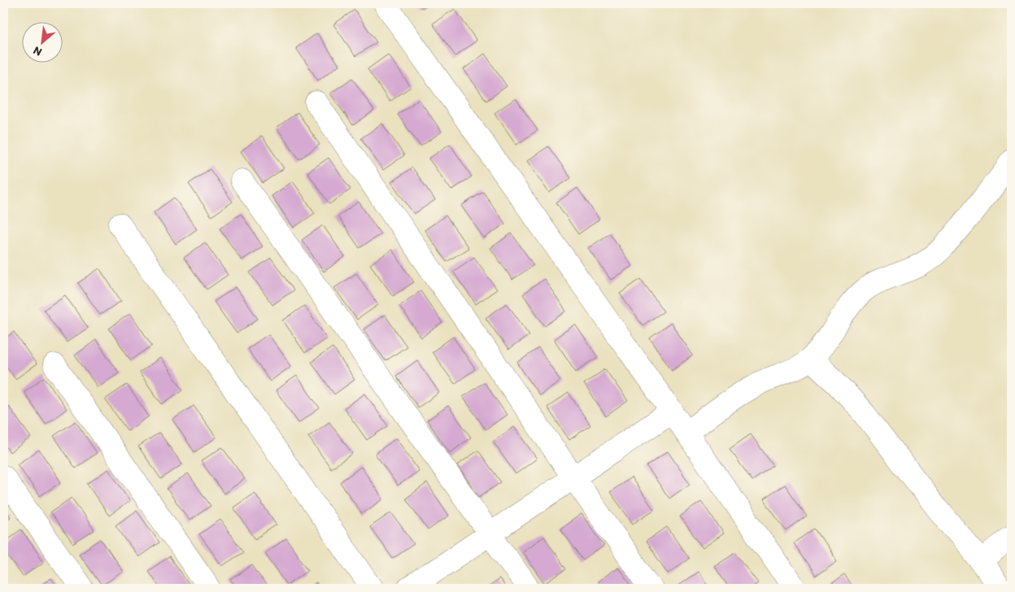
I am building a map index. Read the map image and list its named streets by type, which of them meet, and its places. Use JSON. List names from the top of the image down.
{
  "north": "bottom left"
}
